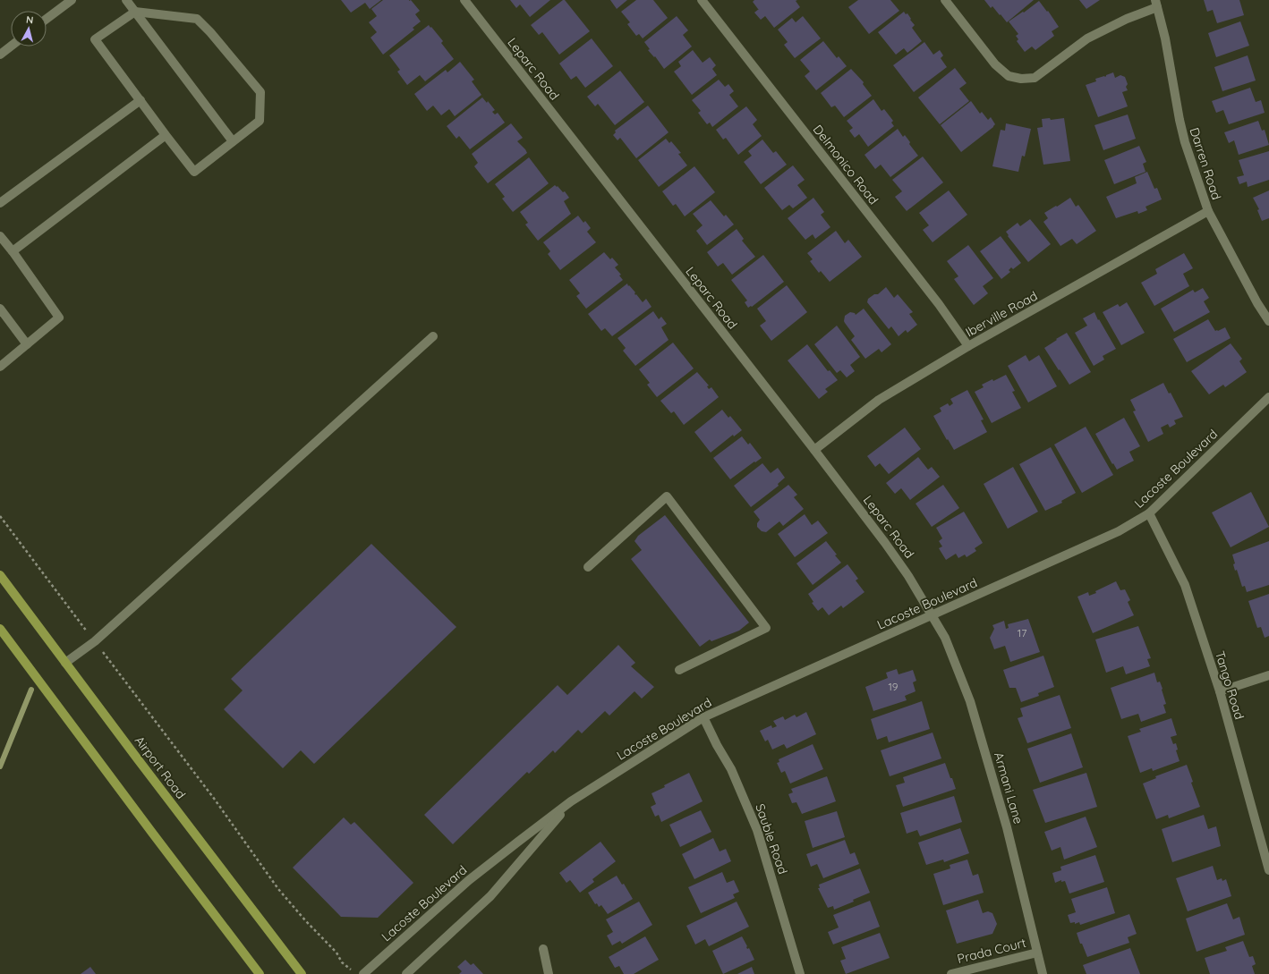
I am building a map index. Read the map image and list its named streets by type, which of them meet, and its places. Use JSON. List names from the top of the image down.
{
  "streets": {
    "main road": ["Airport Road"],
    "street": [
      "Leparc Road",
      "Darren Road",
      "Delmonico Road",
      "Iberville Road",
      "Lacoste Boulevard",
      "Tango Road",
      "Armani Lane",
      "Sauble Road",
      "Prada Court"
    ]
  },
  "crossings": [
    ["Leparc Road", "Iberville Road"],
    ["Leparc Road", "Lacoste Boulevard"],
    ["Leparc Road", "Armani Lane"],
    ["Darren Road", "Iberville Road"],
    ["Delmonico Road", "Iberville Road"],
    ["Lacoste Boulevard", "Tango Road"],
    ["Lacoste Boulevard", "Armani Lane"],
    ["Lacoste Boulevard", "Sauble Road"],
    ["Armani Lane", "Prada Court"]
  ],
  "house_numbers": ["17", "19"],
  "north": "top"
}
